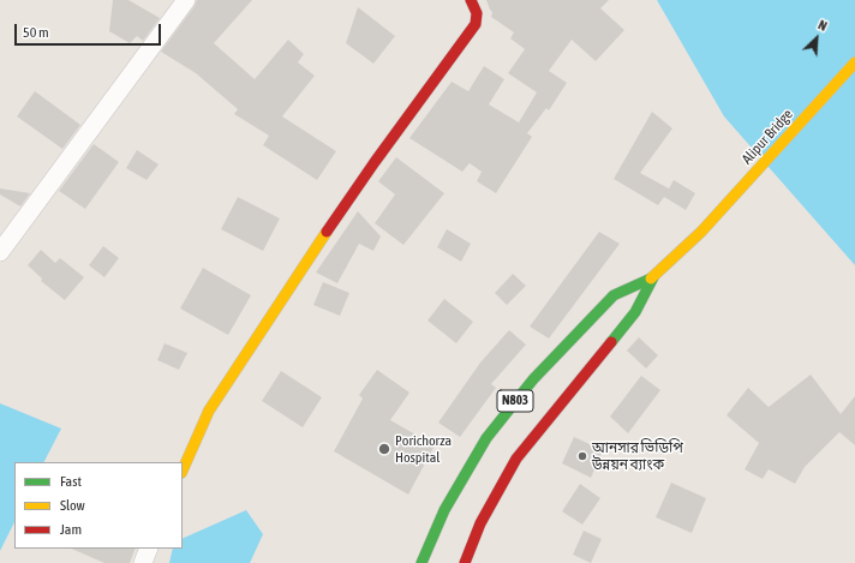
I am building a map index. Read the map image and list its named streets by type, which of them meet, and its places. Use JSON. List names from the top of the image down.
{
  "streets": {
    "main road": ["Alipur Bridge", "N803"]
  },
  "crossings": [
    ["Alipur Bridge", "N803"]
  ],
  "places": ["Porichorza Hospital", "আনসার ভিডিপি উন্নয়ন ব্যাংক"],
  "legend": ["Fast", "Slow", "Jam"],
  "scale_bar": "50 m",
  "north": "top right"
}
